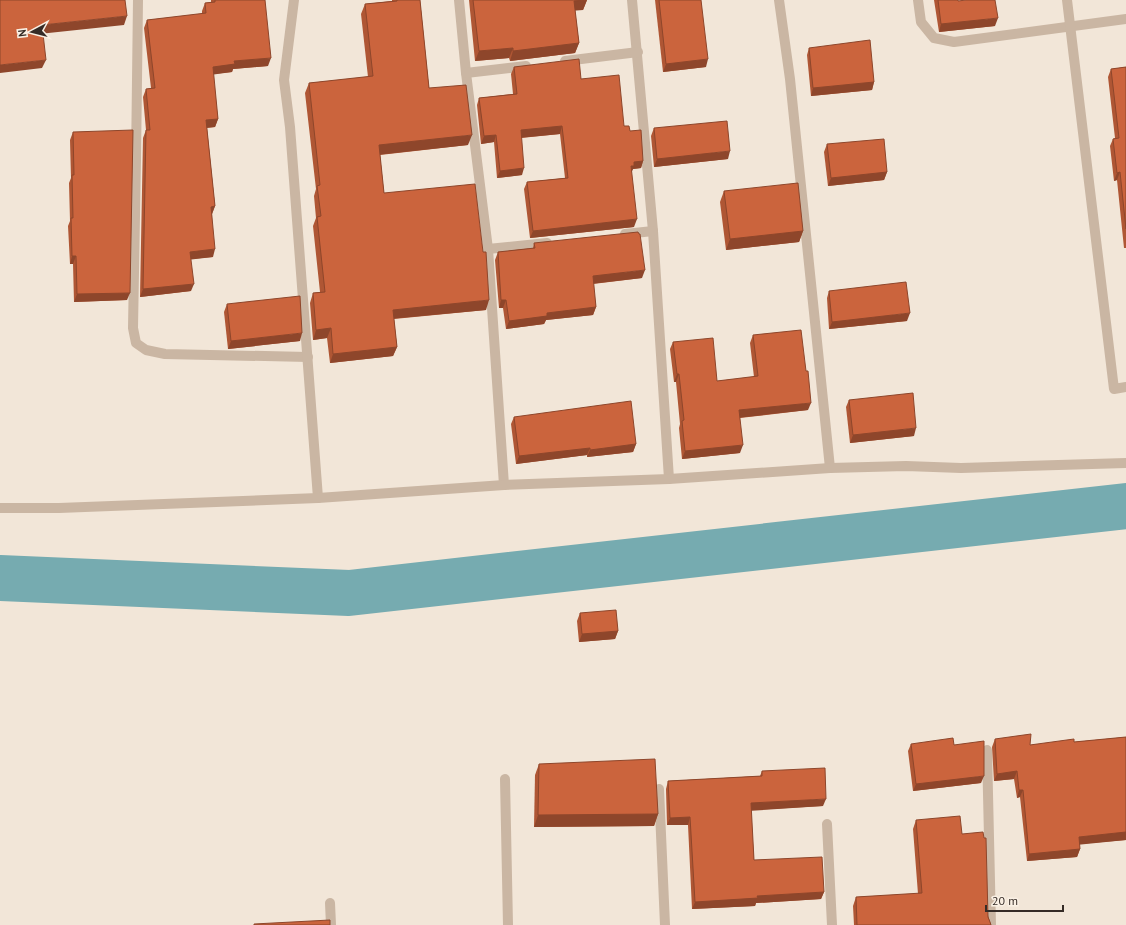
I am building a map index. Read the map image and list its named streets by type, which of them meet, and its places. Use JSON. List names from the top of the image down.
{
  "scale_bar": "20 m",
  "north": "left"
}
